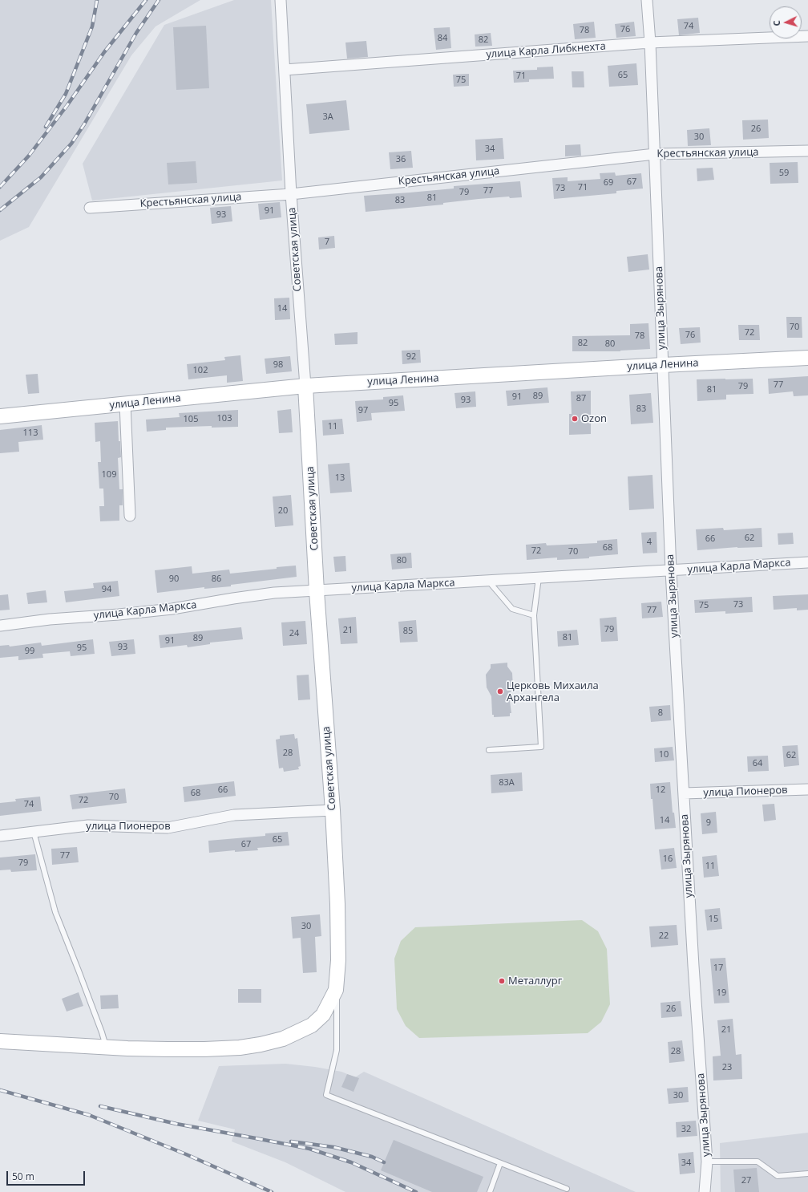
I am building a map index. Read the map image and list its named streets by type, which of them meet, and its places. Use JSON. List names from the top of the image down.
{
  "streets": {
    "street": [
      "улица Карла Либкнехта",
      "Крестьянская улица",
      "Советская улица",
      "улица Зырянова",
      "улица Ленина",
      "улица Карла Маркса",
      "улица Пионеров"
    ]
  },
  "crossings": [
    ["улица Карла Либкнехта", "Советская улица"],
    ["улица Карла Либкнехта", "улица Зырянова"],
    ["Крестьянская улица", "Советская улица"],
    ["Крестьянская улица", "улица Зырянова"],
    ["Советская улица", "улица Ленина"],
    ["Советская улица", "улица Карла Маркса"],
    ["Советская улица", "улица Пионеров"],
    ["улица Зырянова", "улица Ленина"],
    ["улица Зырянова", "улица Карла Маркса"],
    ["улица Зырянова", "улица Пионеров"]
  ],
  "places": ["Ozon", "Церковь Михаила Архангела", "Металлург"],
  "house_numbers": [
    "74",
    "76",
    "78",
    "84",
    "82",
    "65",
    "71",
    "75",
    "3А",
    "26",
    "30",
    "34",
    "36",
    "59",
    "67",
    "69",
    "71",
    "73",
    "77",
    "79",
    "81",
    "83",
    "91",
    "93",
    "7",
    "14",
    "70",
    "72",
    "76",
    "78",
    "82",
    "80",
    "92",
    "98",
    "102",
    "77",
    "79",
    "81",
    "89",
    "91",
    "87",
    "93",
    "95",
    "83",
    "97",
    "103",
    "105",
    "11",
    "113",
    "109",
    "13",
    "20",
    "62",
    "66",
    "4",
    "68",
    "72",
    "70",
    "80",
    "90",
    "86",
    "94",
    "73",
    "75",
    "77",
    "79",
    "21",
    "85",
    "24",
    "81",
    "89",
    "91",
    "93",
    "95",
    "99",
    "8",
    "28",
    "10",
    "62",
    "64",
    "83А",
    "66",
    "12",
    "68",
    "70",
    "72",
    "74",
    "14",
    "9",
    "65",
    "67",
    "77",
    "16",
    "79",
    "11",
    "15",
    "30",
    "22",
    "17",
    "19",
    "26",
    "21",
    "28",
    "23",
    "30",
    "32",
    "34",
    "27"
  ],
  "scale_bar": "50 m",
  "north": "left"
}
